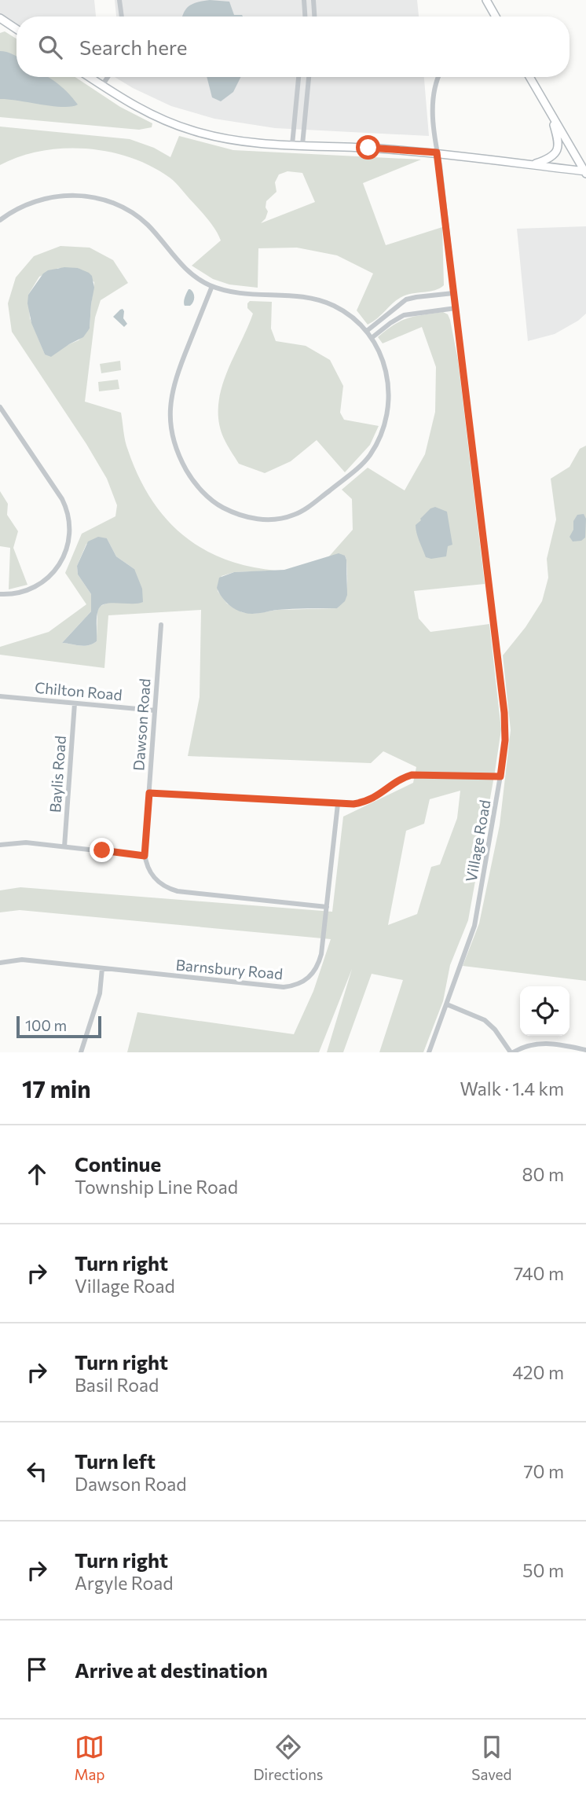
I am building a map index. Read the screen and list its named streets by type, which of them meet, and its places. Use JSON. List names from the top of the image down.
{
  "streets": {
    "street": [
      "Chilton Road",
      "Dawson Road",
      "Baylis Road",
      "Village Road",
      "Barnsbury Road"
    ]
  },
  "crossings": [
    ["Chilton Road", "Dawson Road"],
    ["Chilton Road", "Baylis Road"]
  ],
  "scale_bar": "100 m",
  "page": {
    "search": "Search here",
    "scale": "100 m",
    "heading": ["17 min", "Walk · 1.4 km"],
    "list": [
      ["Continue", "Township Line Road", "80 m"],
      ["Turn right", "Village Road", "740 m"],
      ["Turn right", "Basil Road", "420 m"],
      ["Turn left", "Dawson Road", "70 m"],
      ["Turn right", "Argyle Road", "50 m"],
      "Arrive at destination"
    ],
    "nav": ["Map", "Directions", "Saved"]
  }
}
